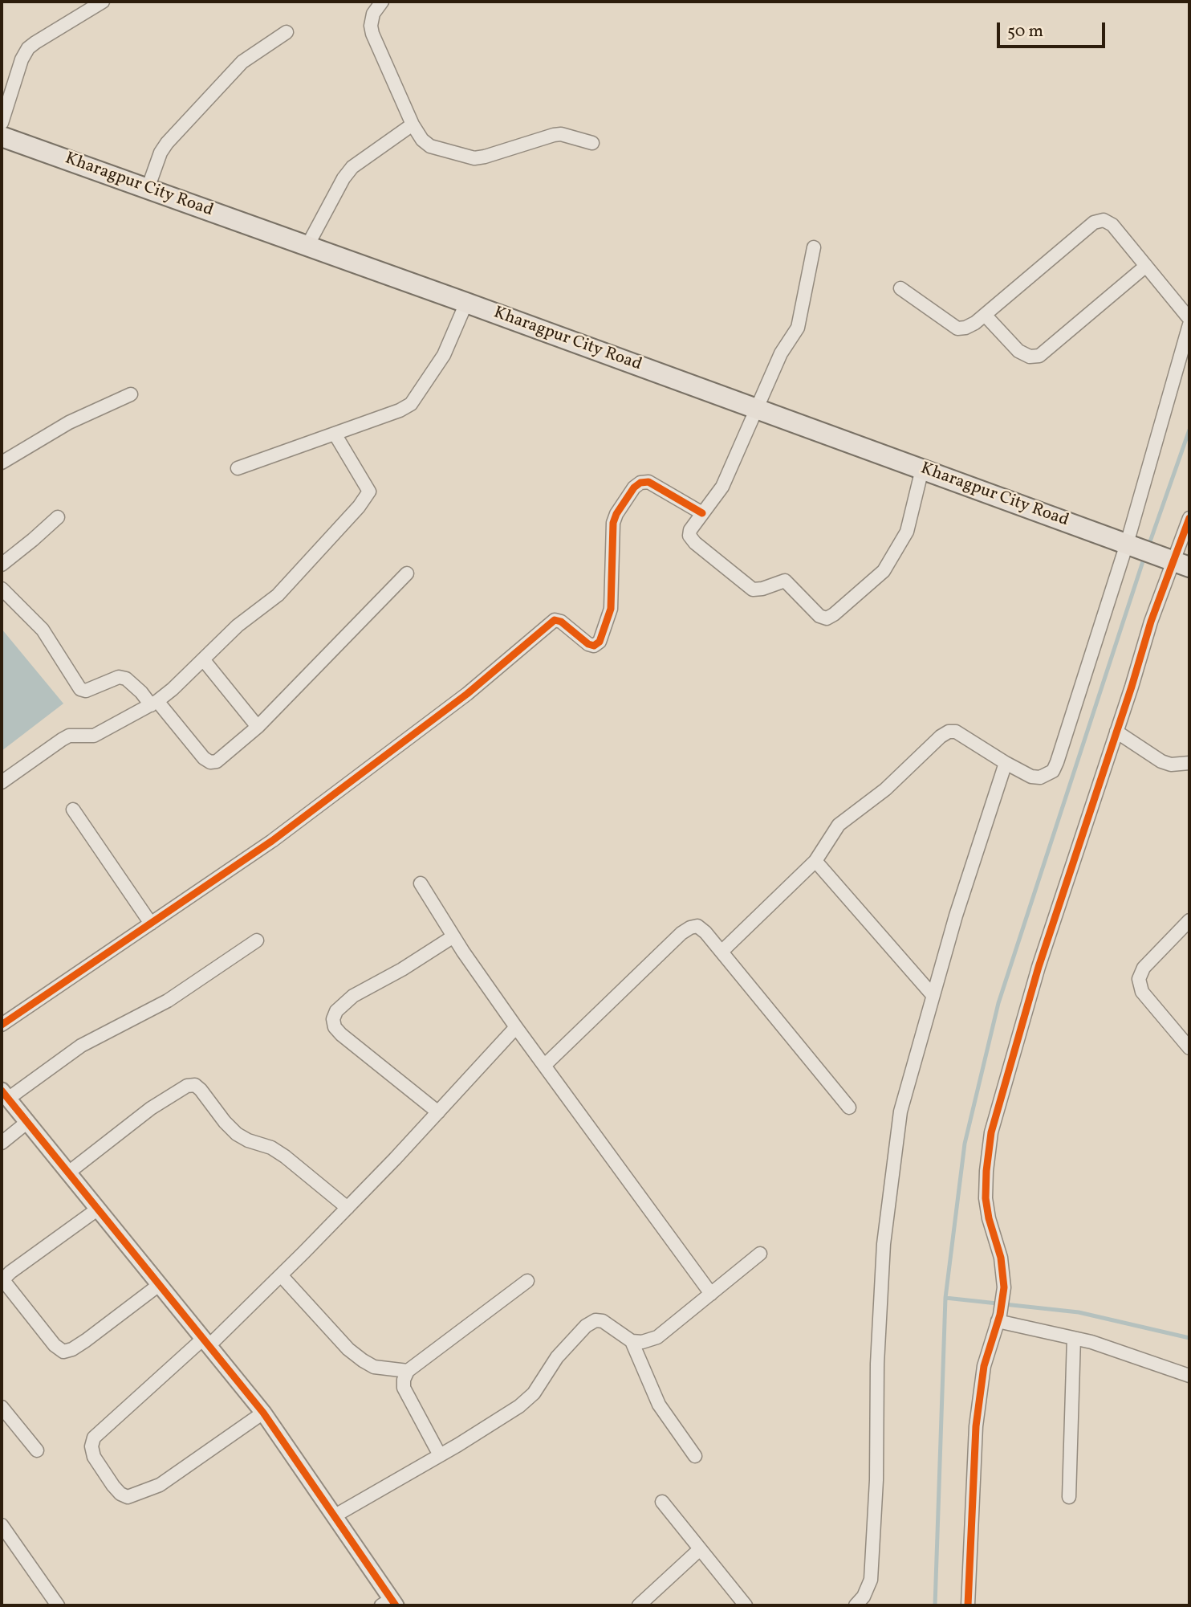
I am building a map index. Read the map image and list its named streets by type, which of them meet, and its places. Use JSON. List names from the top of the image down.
{
  "streets": {
    "main road": ["Kharagpur City Road"]
  },
  "scale_bar": "50 m"
}
